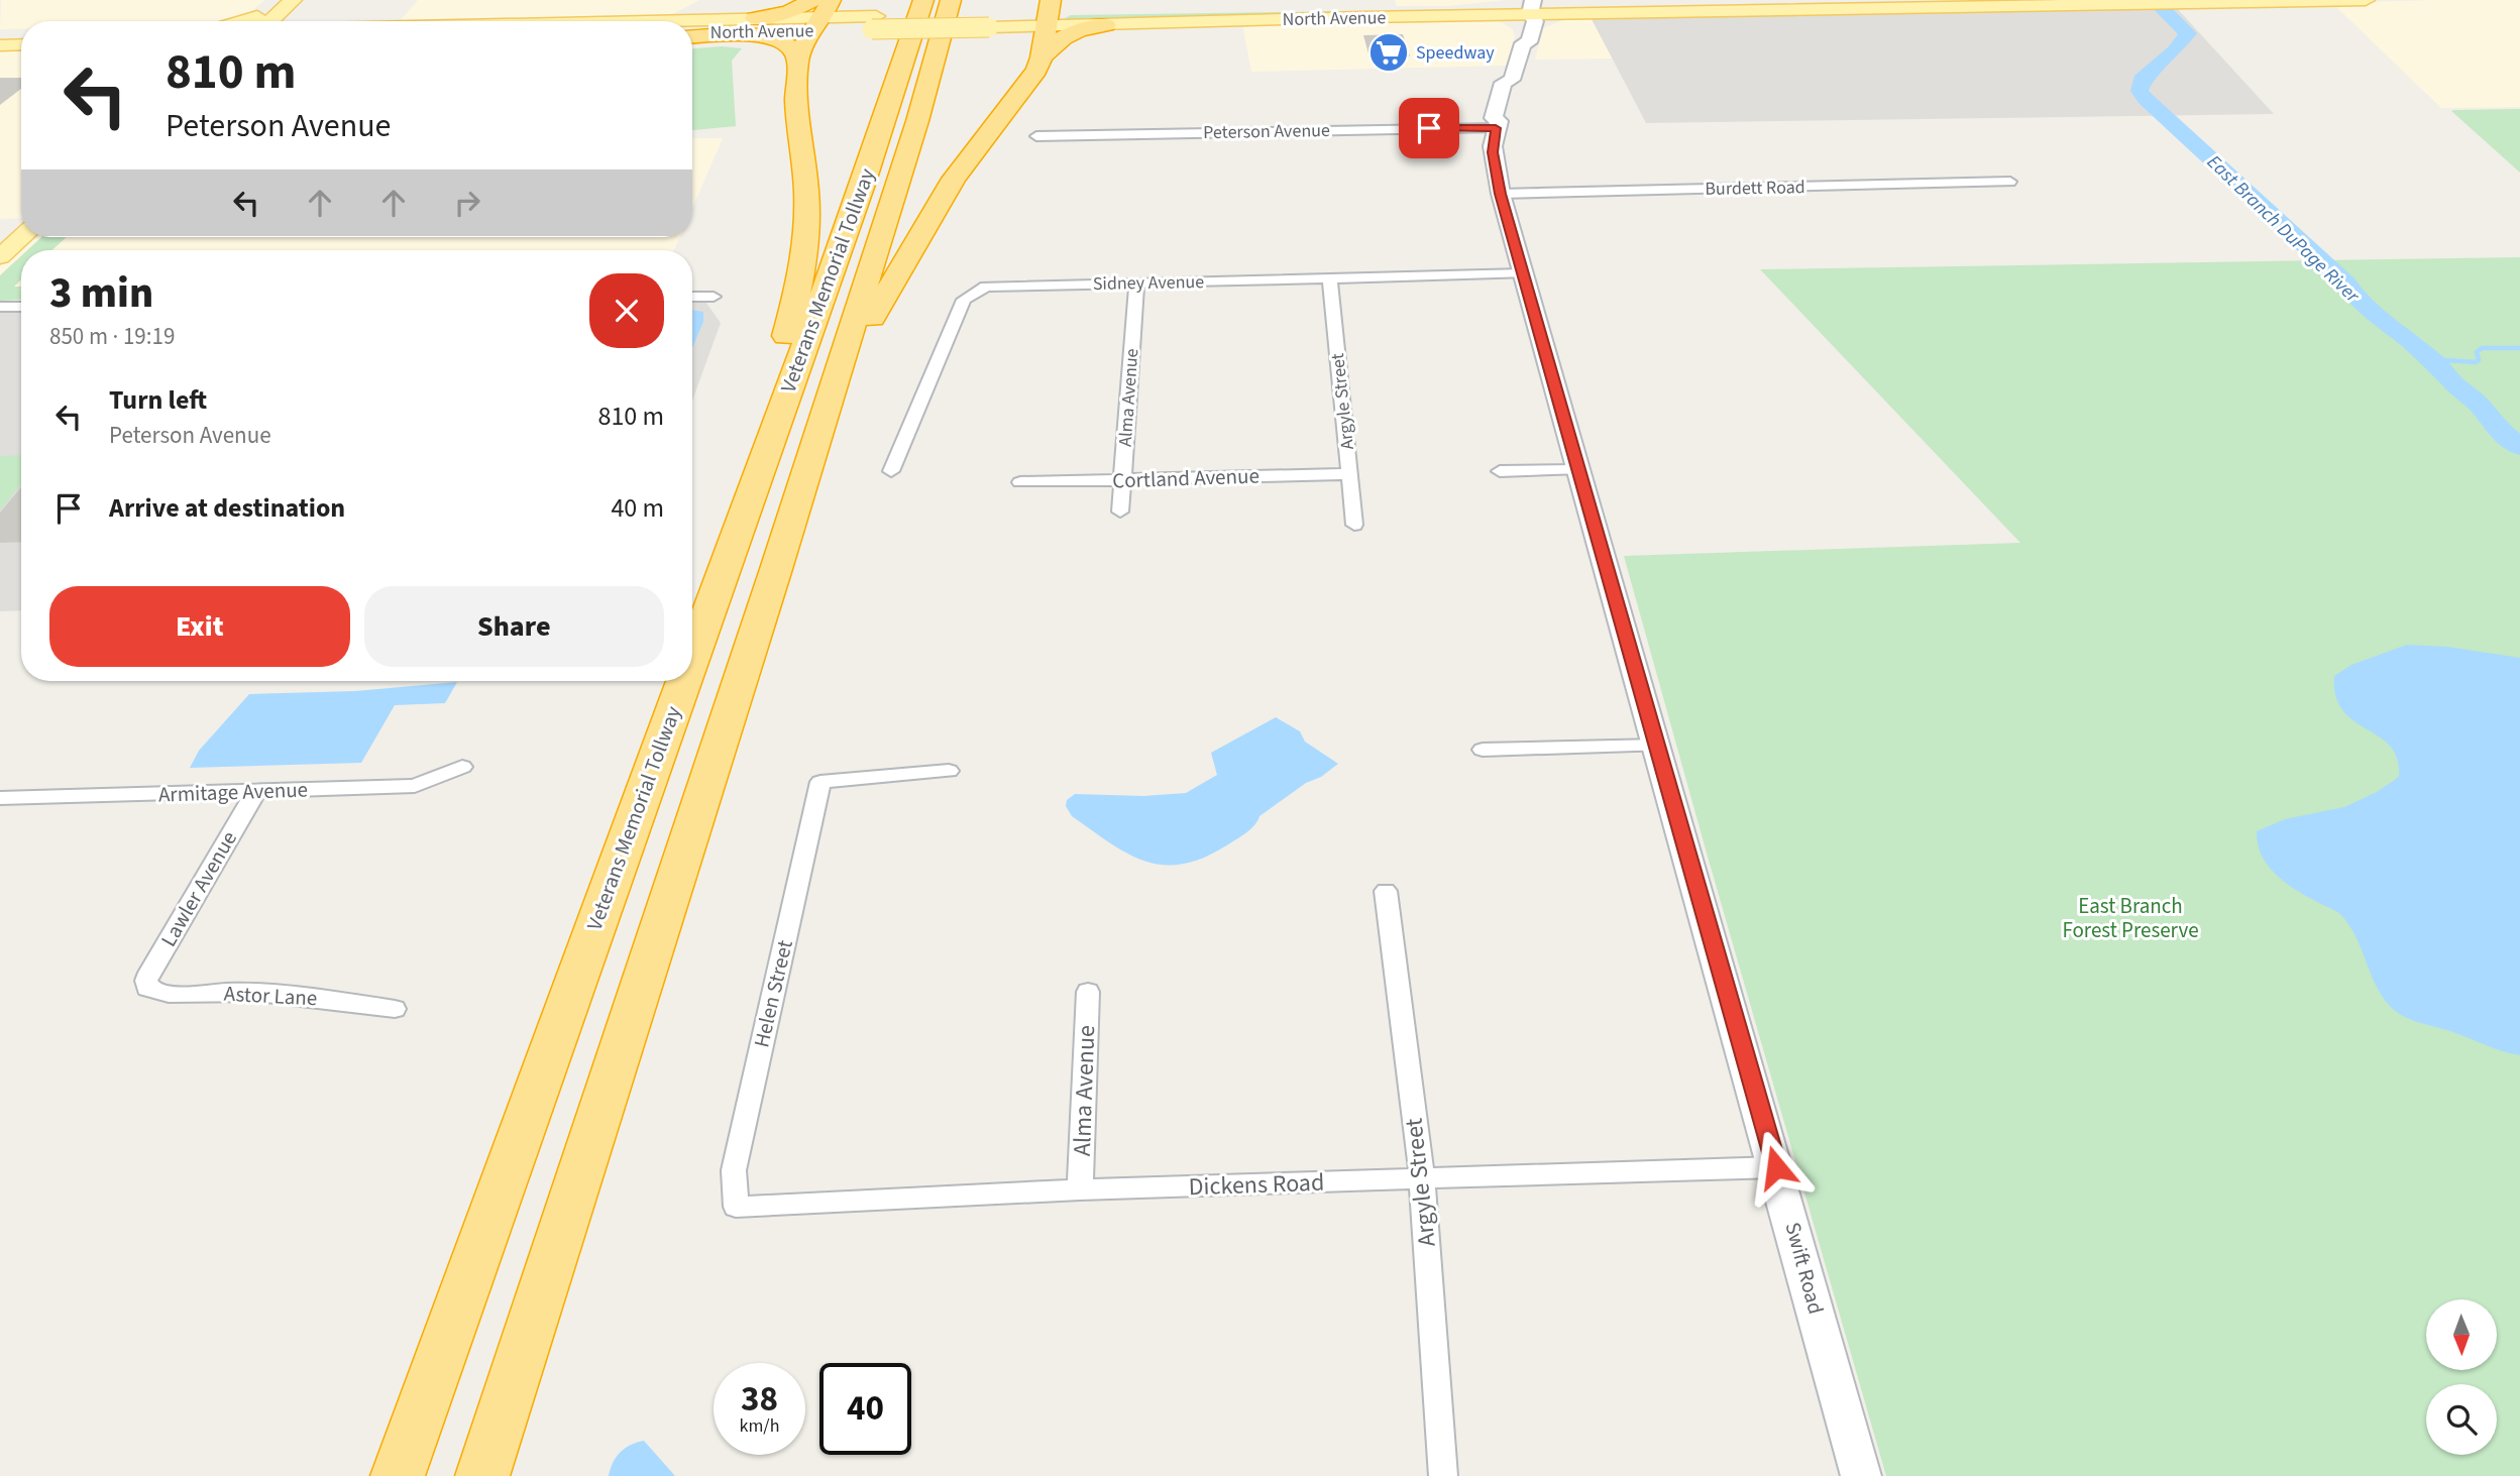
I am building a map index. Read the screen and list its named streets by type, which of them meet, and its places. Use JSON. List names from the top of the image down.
{
  "streets": {
    "highway": ["Veterans Memorial Tollway"],
    "main road": ["North Avenue"],
    "street": [
      "Peterson Avenue",
      "Burdett Road",
      "Sidney Avenue",
      "Alma Avenue",
      "Argyle Street",
      "Cortland Avenue",
      "Armitage Avenue",
      "Lawler Avenue",
      "Helen Street",
      "Astor Lane",
      "Dickens Road",
      "Swift Road"
    ]
  },
  "crossings": [
    ["North Avenue", "Swift Road"],
    ["Peterson Avenue", "Swift Road"],
    ["Burdett Road", "Swift Road"],
    ["Sidney Avenue", "Alma Avenue"],
    ["Sidney Avenue", "Argyle Street"],
    ["Sidney Avenue", "Swift Road"],
    ["Alma Avenue", "Cortland Avenue"],
    ["Alma Avenue", "Dickens Road"],
    ["Argyle Street", "Cortland Avenue"],
    ["Argyle Street", "Dickens Road"],
    ["Armitage Avenue", "Lawler Avenue"],
    ["Lawler Avenue", "Astor Lane"],
    ["Helen Street", "Dickens Road"],
    ["Dickens Road", "Swift Road"]
  ],
  "water": ["East Branch DuPage River"],
  "parks": ["East Branch Forest Preserve"],
  "places": {
    "supermarket": ["Speedway"]
  },
  "north": "bottom",
  "page": {
    "turn": ["810 m", "Peterson Avenue"],
    "heading": ["3 min", "850 m · 19:19"],
    "list": [
      {
        "name": "Turn left",
        "note": "Peterson Avenue",
        "value": "810 m"
      },
      {
        "name": "Arrive at destination",
        "value": "40 m"
      }
    ],
    "buttons": ["Exit", "Share"],
    "speed": "38 km/h",
    "limit": "40"
  }
}
